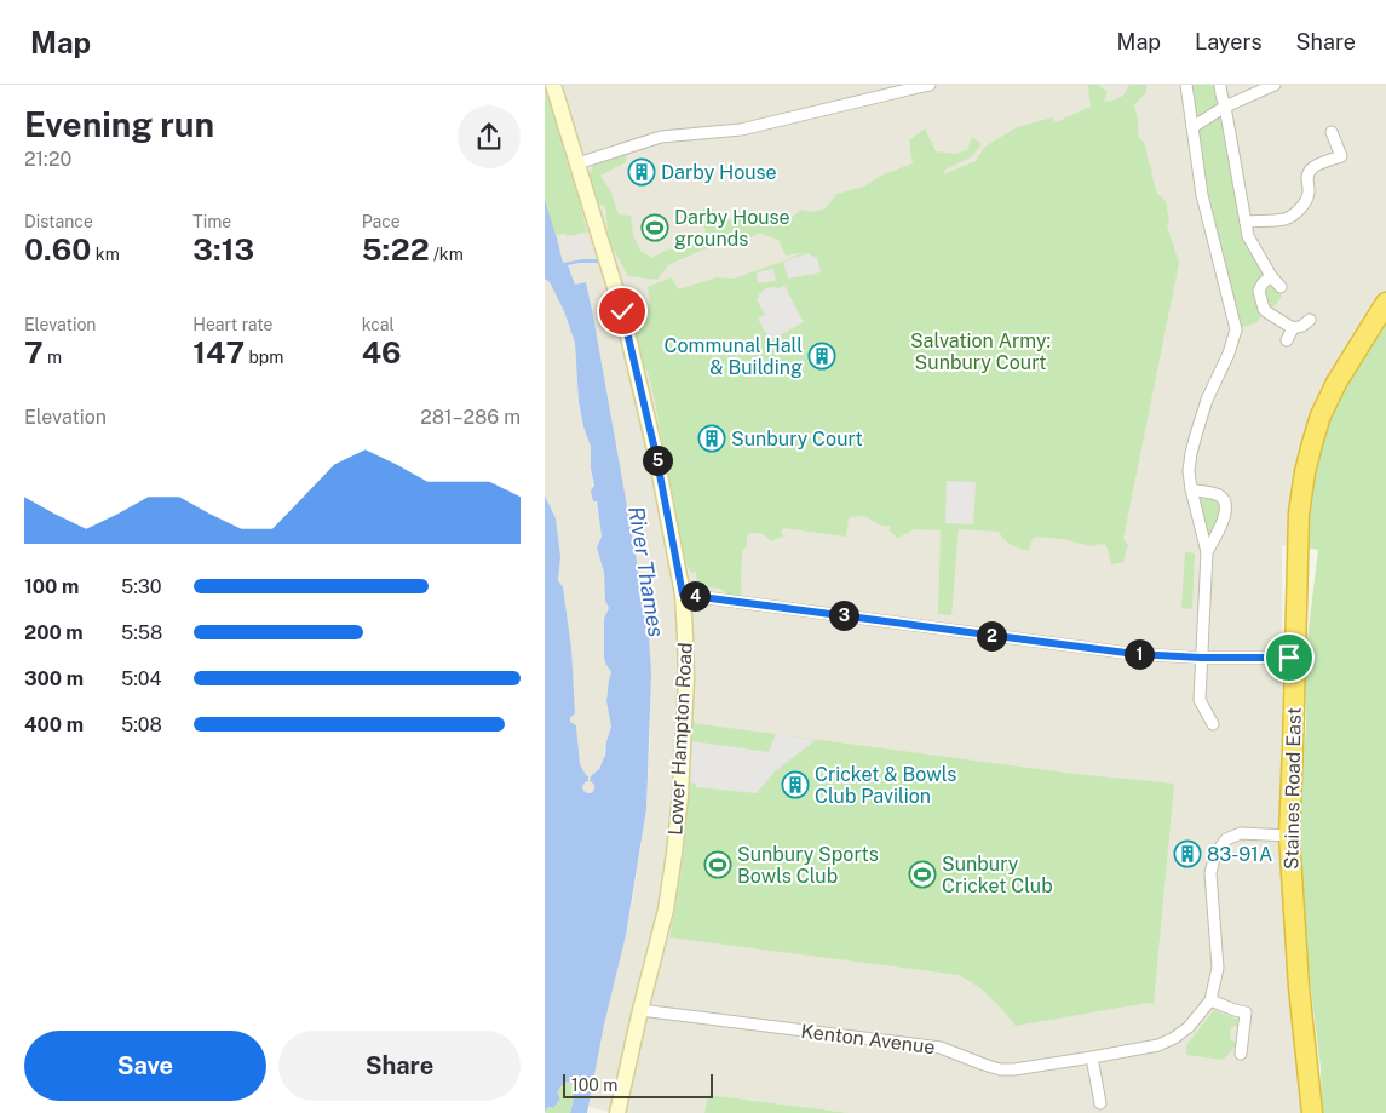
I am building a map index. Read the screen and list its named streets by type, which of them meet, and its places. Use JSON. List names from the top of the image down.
{
  "streets": {
    "highway": ["Staines Road East"],
    "street": ["Lower Hampton Road", "Kenton Avenue"]
  },
  "crossings": [
    ["Lower Hampton Road", "Kenton Avenue"],
    ["Staines Road East", "Kenton Avenue"]
  ],
  "water": ["River Thames"],
  "parks": ["Salvation Army: Sunbury Court"],
  "places": {
    "building": [
      "Darby House",
      "Communal Hall & Building",
      "Sunbury Court",
      "Cricket & Bowls Club Pavilion",
      "83-91A"
    ],
    "sports": ["Darby House grounds", "Sunbury Sports Bowls Club", "Sunbury Cricket Club"]
  },
  "scale_bar": "100 m",
  "page": {
    "header": "Map",
    "nav": ["Map", "Layers", "Share"],
    "heading": ["Evening run", "21:20"],
    "stats": [
      ["Distance", "0.60 km"],
      ["Time", "3:13"],
      ["Pace", "5:22 /km"],
      ["Elevation", "7 m"],
      ["Heart rate", "147 bpm"],
      ["kcal", "46"]
    ],
    "chart": ["Elevation", "281–286 m"],
    "pins": [
      "5",
      "4",
      "3",
      "2",
      "1"
    ],
    "list": [
      {
        "name": "100 m",
        "note": "5:30"
      },
      {
        "name": "200 m",
        "note": "5:58"
      },
      {
        "name": "300 m",
        "note": "5:04"
      },
      {
        "name": "400 m",
        "note": "5:08"
      }
    ],
    "buttons": ["Save", "Share"],
    "scale": "100 m"
  }
}
